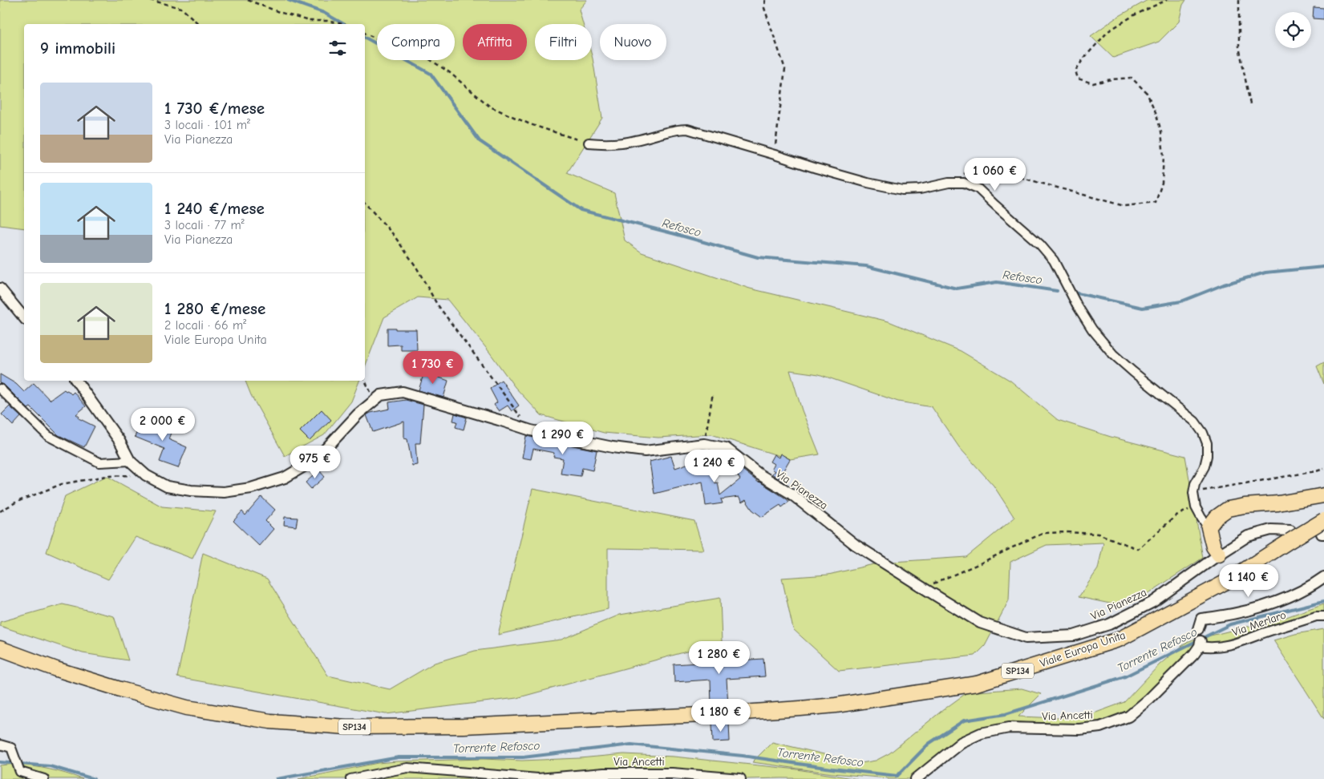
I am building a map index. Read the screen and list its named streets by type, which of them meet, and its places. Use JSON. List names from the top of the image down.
{
  "streets": {
    "highway": ["Viale Europa Unita", "SP134"],
    "street": ["Via Pianezza", "Via Merlaro", "Via Ancetti"]
  },
  "crossings": [
    ["Via Pianezza", "Viale Europa Unita"],
    ["Via Merlaro", "Via Ancetti"]
  ],
  "water": ["Refosco", "Torrente Refosco"],
  "page": {
    "chip": [
      "Compra",
      "Affitta",
      "Filtri",
      "Nuovo"
    ],
    "heading": "9 immobili",
    "list": [
      {
        "name": "1 730 €/mese",
        "note": "3 locali · 101 m² · Via Pianezza"
      },
      {
        "name": "1 240 €/mese",
        "note": "3 locali · 77 m² · Via Pianezza"
      },
      {
        "name": "1 280 €/mese",
        "note": "2 locali · 66 m² · Viale Europa Unita"
      }
    ],
    "price": [
      "1 060 €",
      "1 730 €",
      "2 000 €",
      "1 290 €",
      "975 €",
      "1 240 €",
      "1 140 €",
      "1 280 €",
      "1 180 €"
    ]
  }
}
